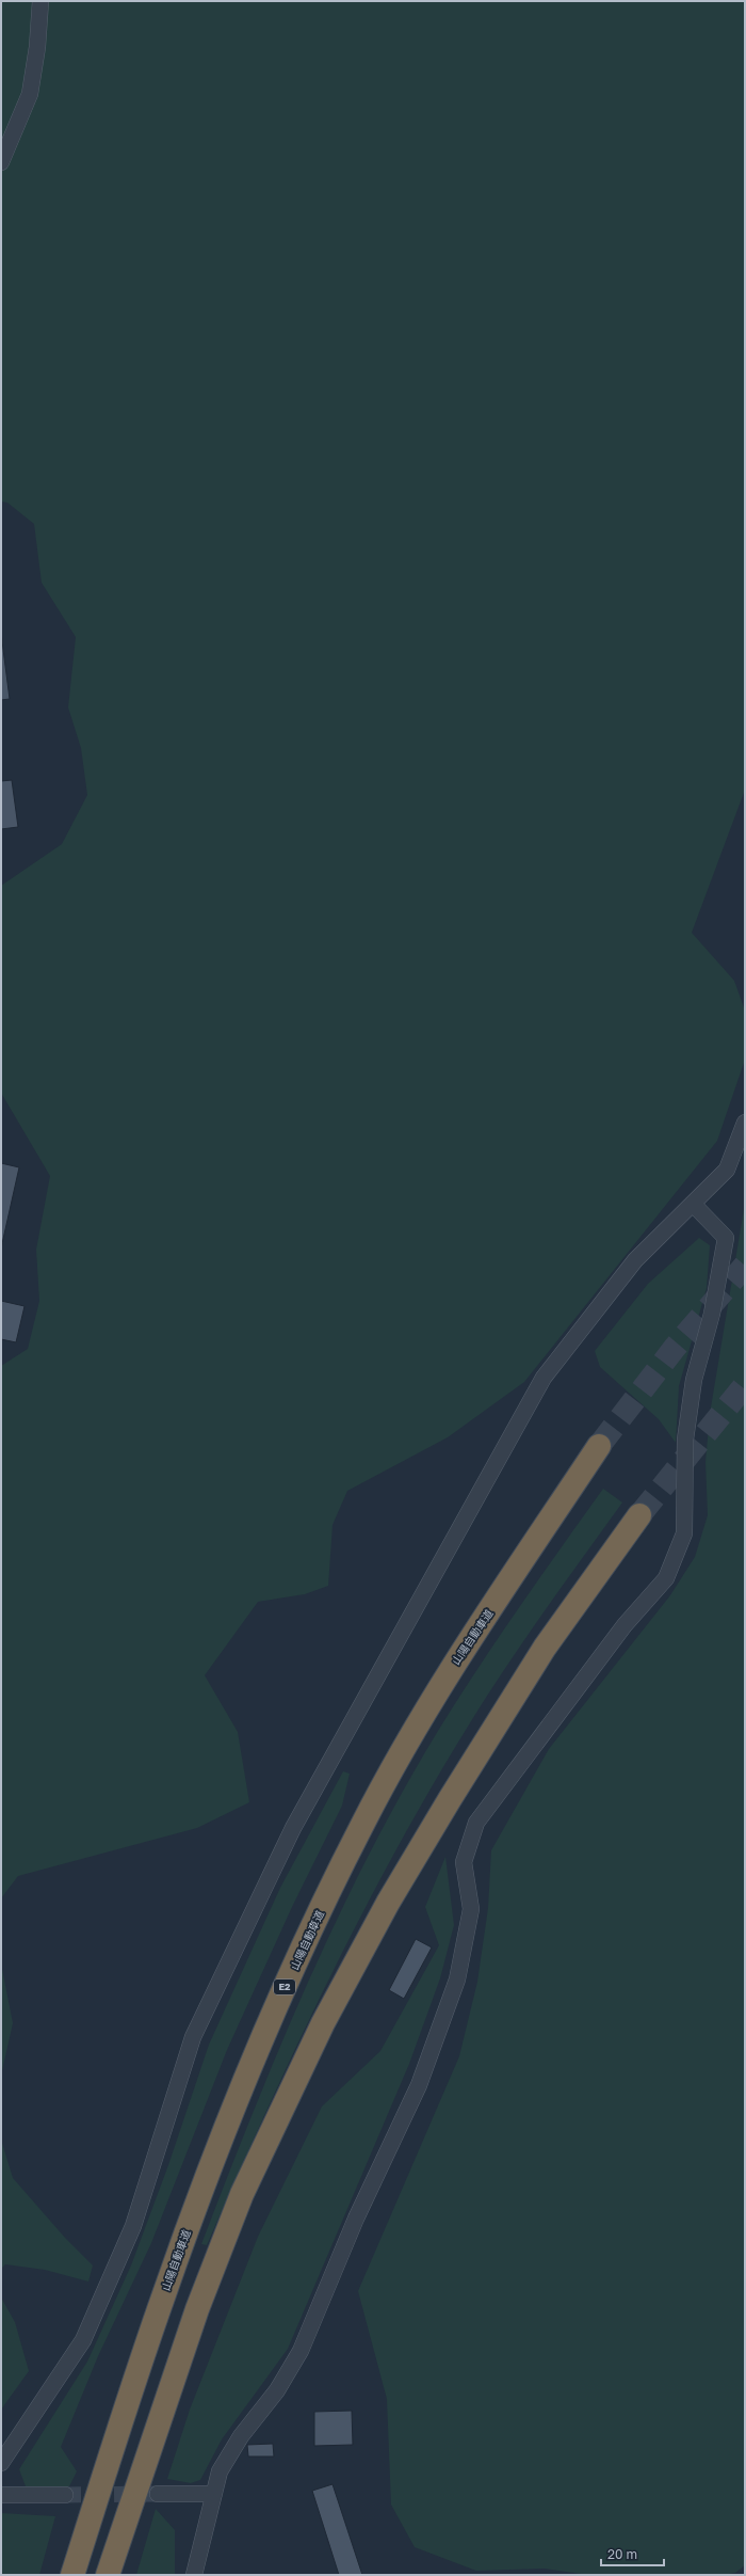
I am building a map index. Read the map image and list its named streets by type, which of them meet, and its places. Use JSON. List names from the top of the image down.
{
  "streets": {
    "highway": ["山陽自動車道", "E2"]
  },
  "scale_bar": "20 m"
}
